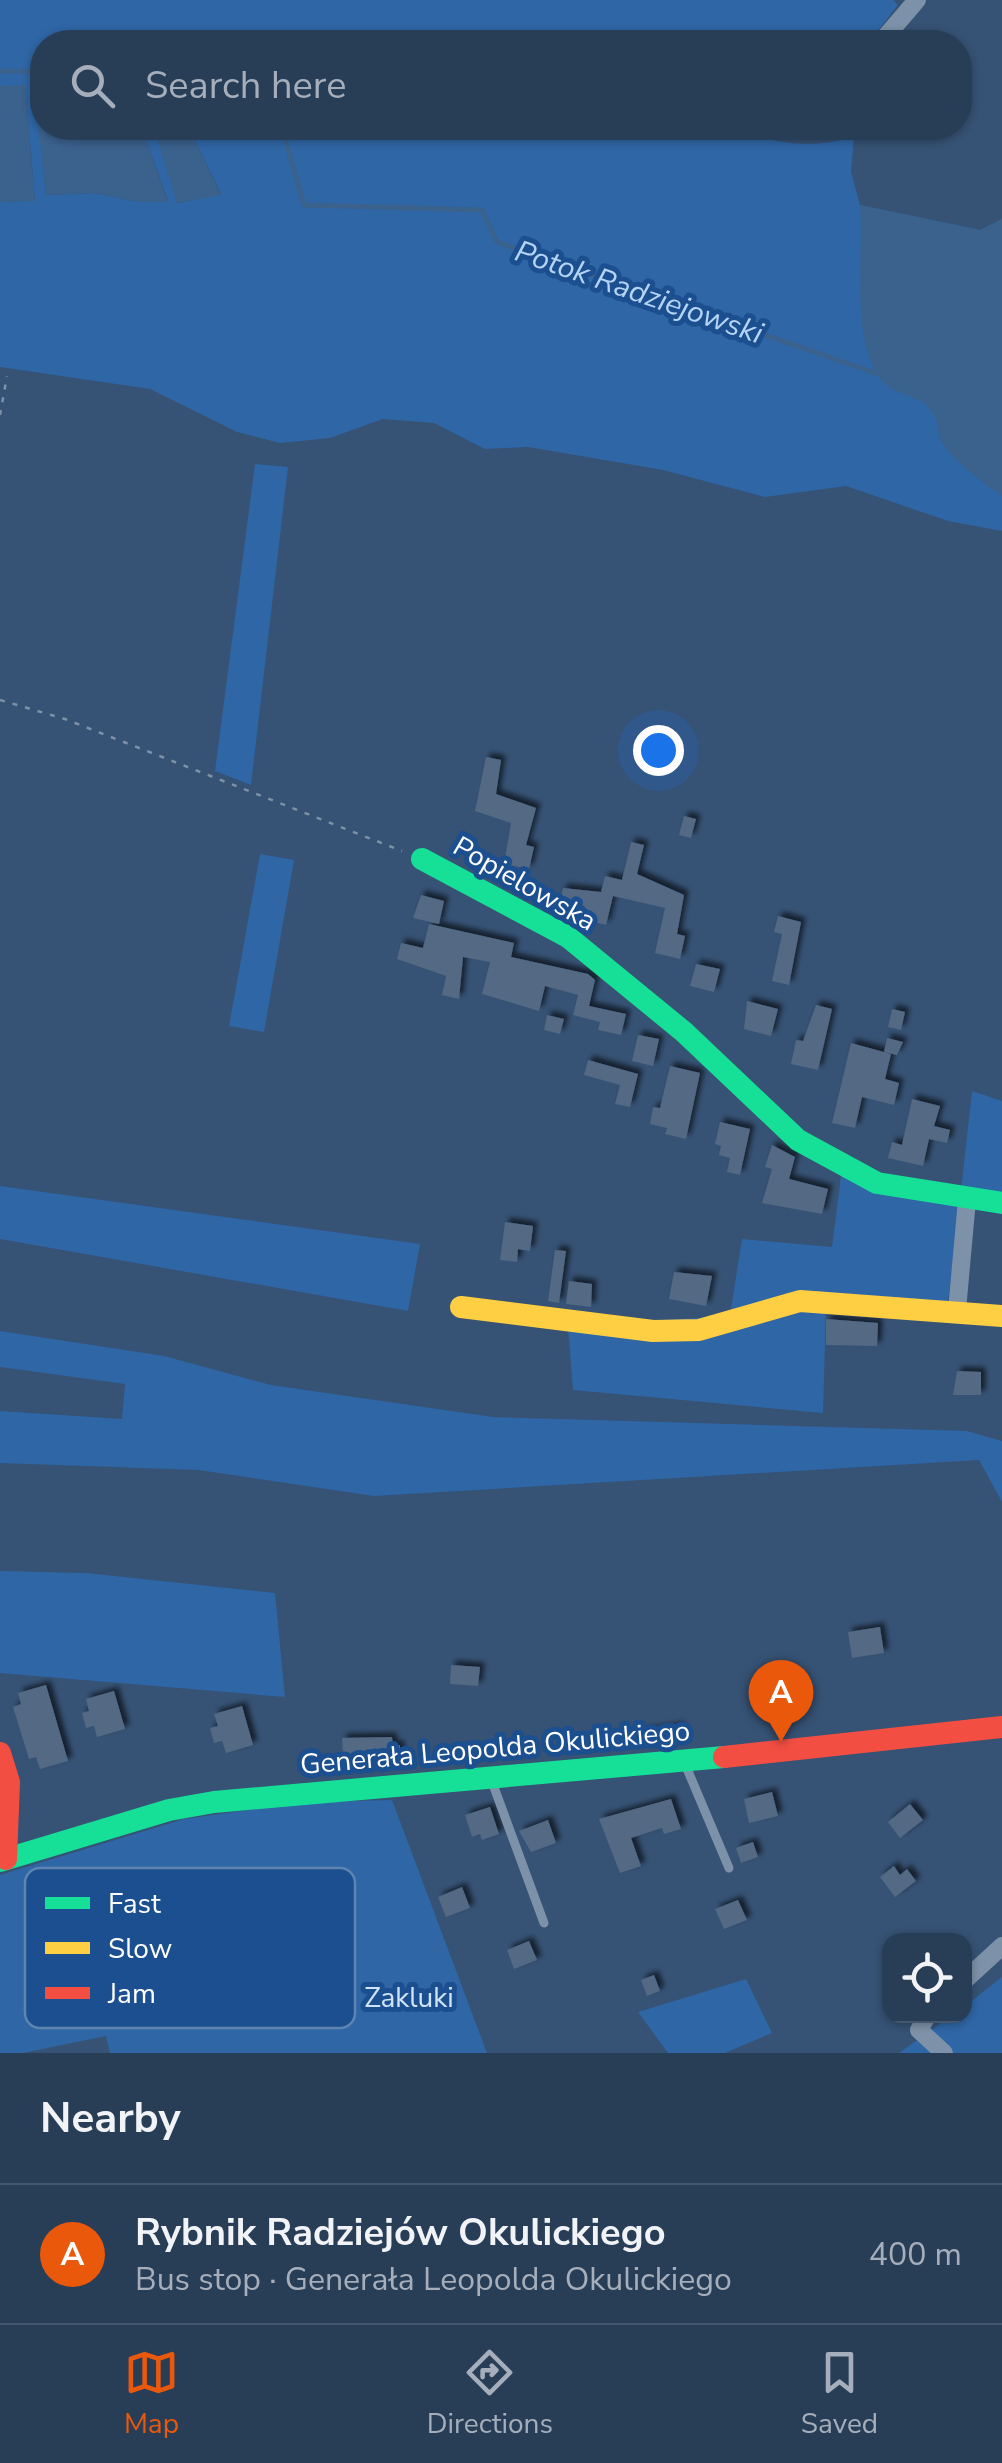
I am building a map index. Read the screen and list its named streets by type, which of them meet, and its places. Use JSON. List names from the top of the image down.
{
  "streets": {
    "street": ["Popielowska", "Generała Leopolda Okulickiego"]
  },
  "water": ["Potok Radziejowski"],
  "parks": ["Zakluki"],
  "legend": ["Fast", "Slow", "Jam"],
  "page": {
    "search": "Search here",
    "pins": "A",
    "heading": "Nearby",
    "list": [
      {
        "mark": "A",
        "name": "Rybnik Radziejów Okulickiego",
        "note": "Bus stop · Generała Leopolda Okulickiego",
        "value": "400 m"
      }
    ],
    "nav": ["Map", "Directions", "Saved"]
  }
}
